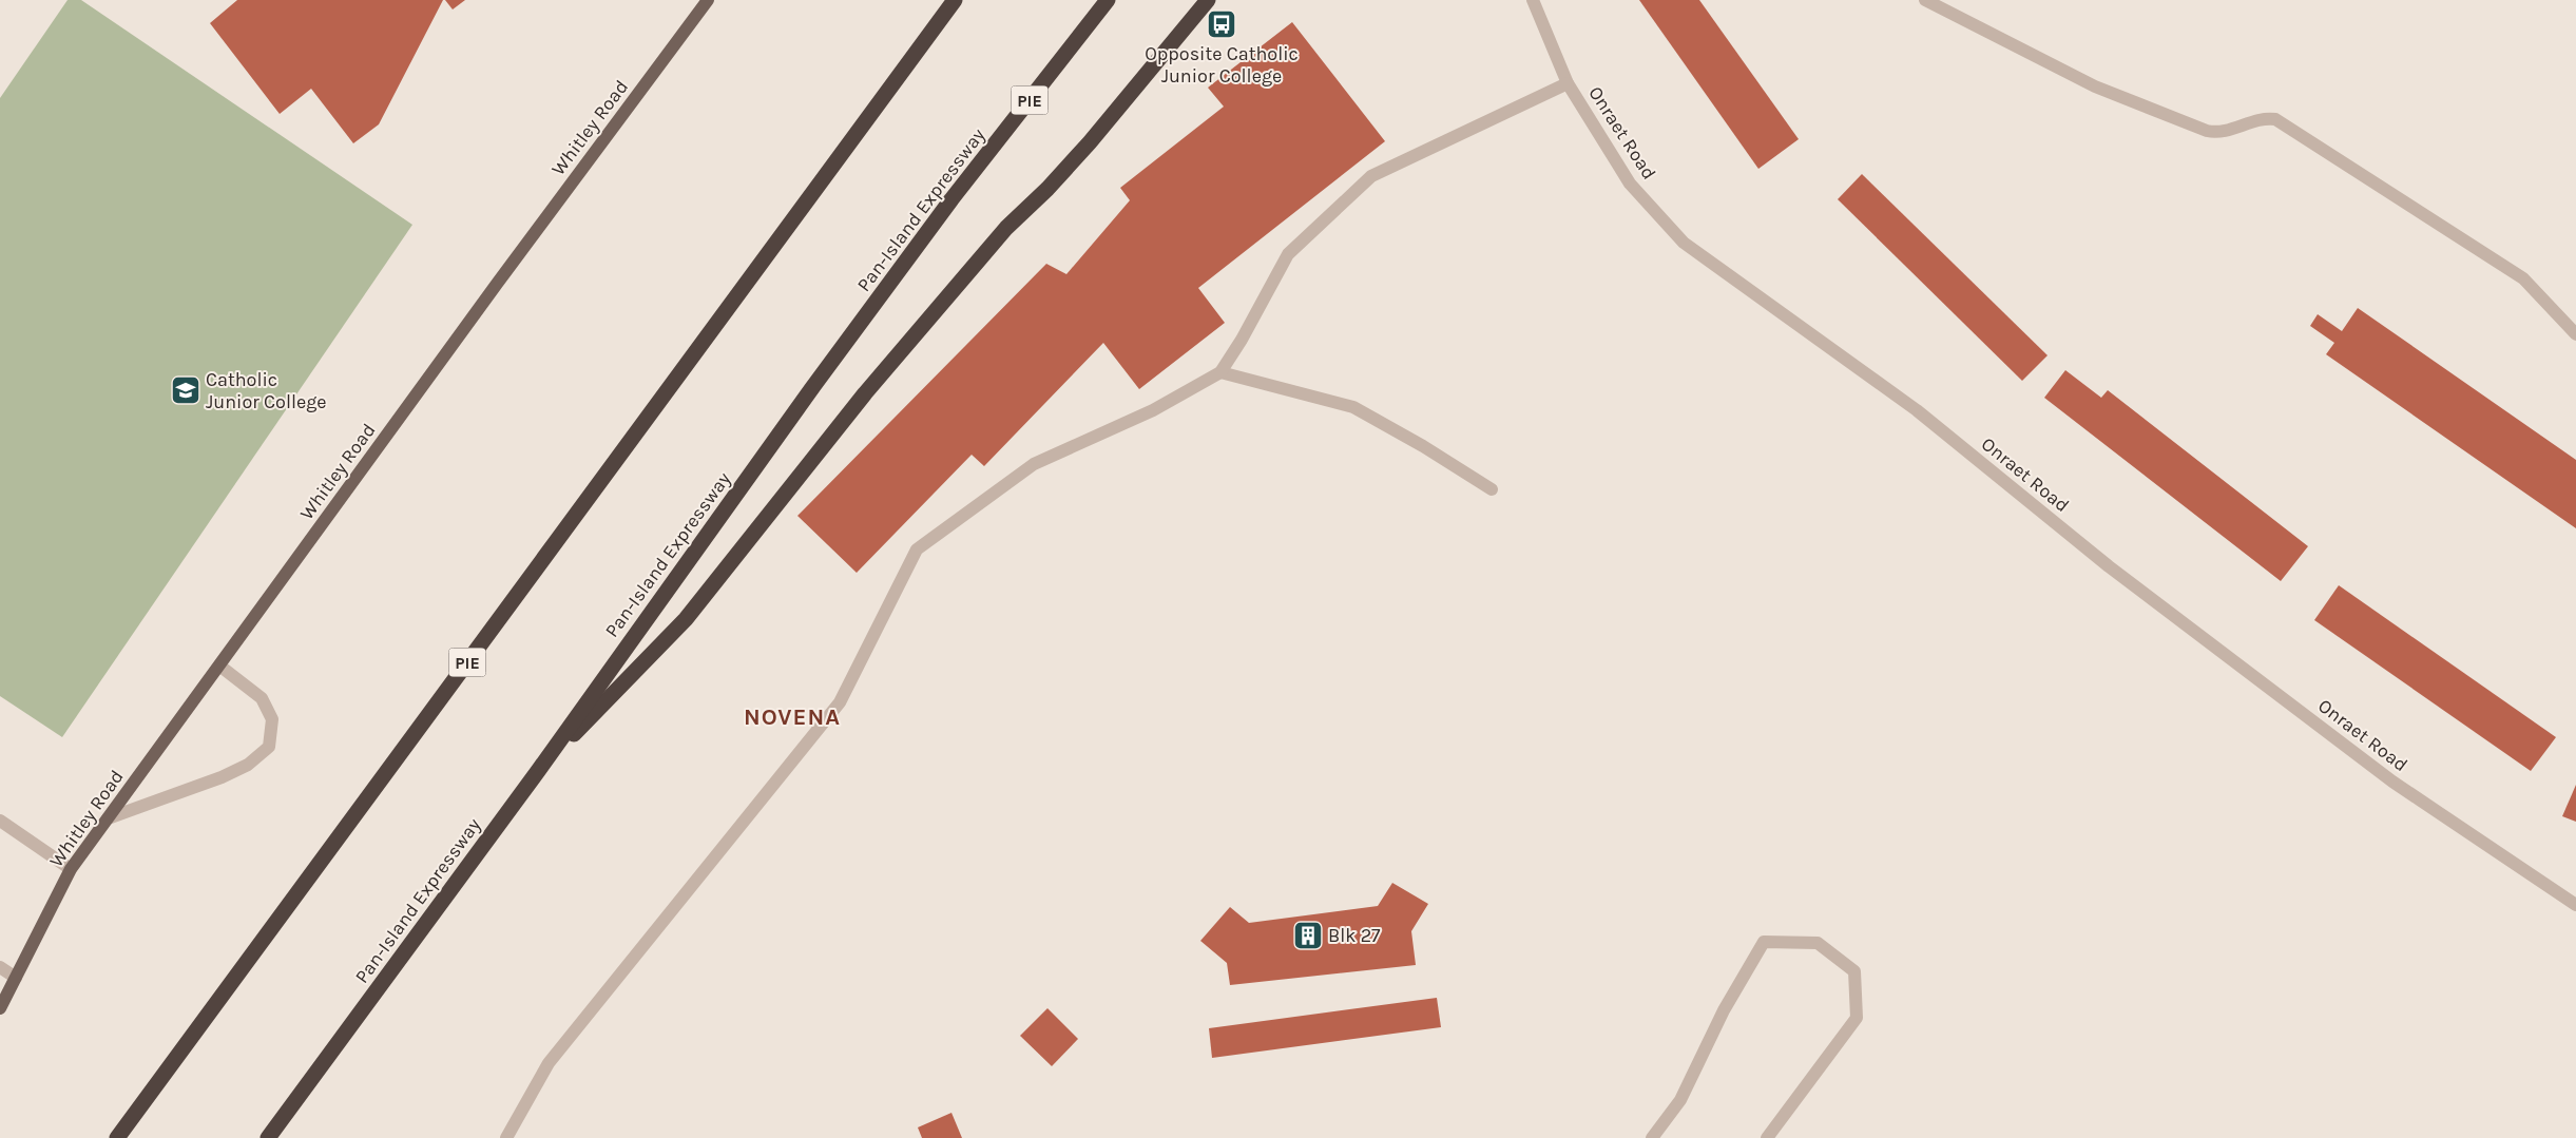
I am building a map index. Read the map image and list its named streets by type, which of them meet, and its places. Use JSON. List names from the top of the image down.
{
  "streets": {
    "highway": ["PIE", "Pan-Island Expressway"],
    "main road": ["Whitley Road"],
    "street": ["Onraet Road"]
  },
  "districts": ["NOVENA"],
  "places": {
    "bus stop": ["Opposite Catholic Junior College"],
    "school or university": ["Catholic Junior College"],
    "building": ["Blk 27"]
  }
}
